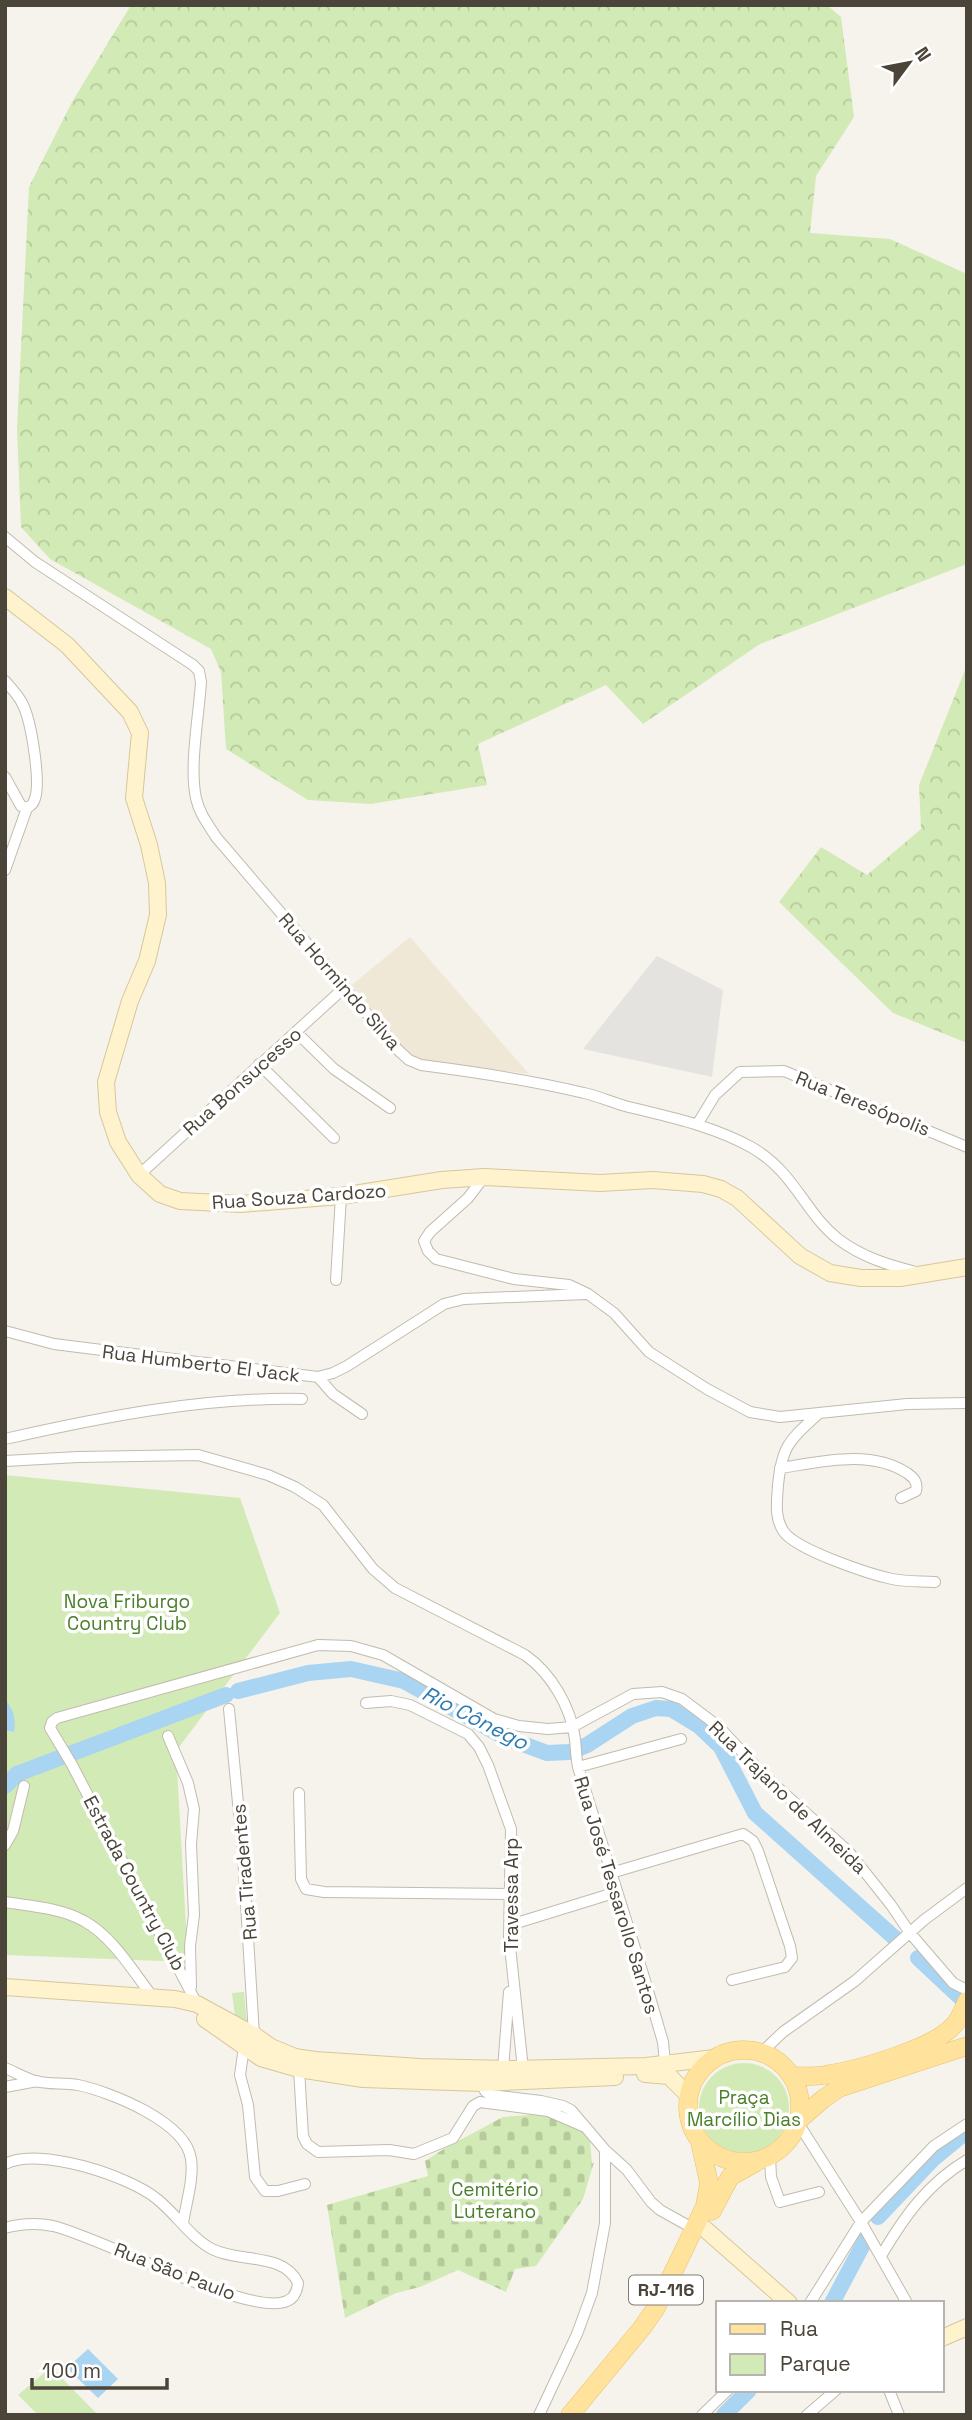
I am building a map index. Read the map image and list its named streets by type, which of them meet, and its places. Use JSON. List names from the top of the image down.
{
  "streets": {
    "main road": ["RJ-116"],
    "street": [
      "Rua Hormindo Silva",
      "Rua Bonsucesso",
      "Rua Teresópolis",
      "Rua Souza Cardozo",
      "Rua Humberto El Jack",
      "Rua Trajano de Almeida",
      "Rua Tiradentes",
      "Estrada Country Club",
      "Travessa Arp",
      "Rua José Tessarollo Santos",
      "Rua São Paulo"
    ]
  },
  "crossings": [
    ["Rua Hormindo Silva", "Rua Bonsucesso"],
    ["Rua Hormindo Silva", "Rua Teresópolis"],
    ["Rua Hormindo Silva", "Rua Souza Cardozo"],
    ["Rua Bonsucesso", "Rua Souza Cardozo"],
    ["Rua Trajano de Almeida", "Estrada Country Club"],
    ["Rua Trajano de Almeida", "Rua José Tessarollo Santos"],
    ["Estrada Country Club", "Rua José Tessarollo Santos"]
  ],
  "water": ["Rio Cônego"],
  "parks": ["Nova Friburgo Country Club", "Praça Marcílio Dias", "Cemitério Luterano"],
  "legend": ["Rua", "Parque"],
  "scale_bar": "100 m",
  "north": "top right"
}
